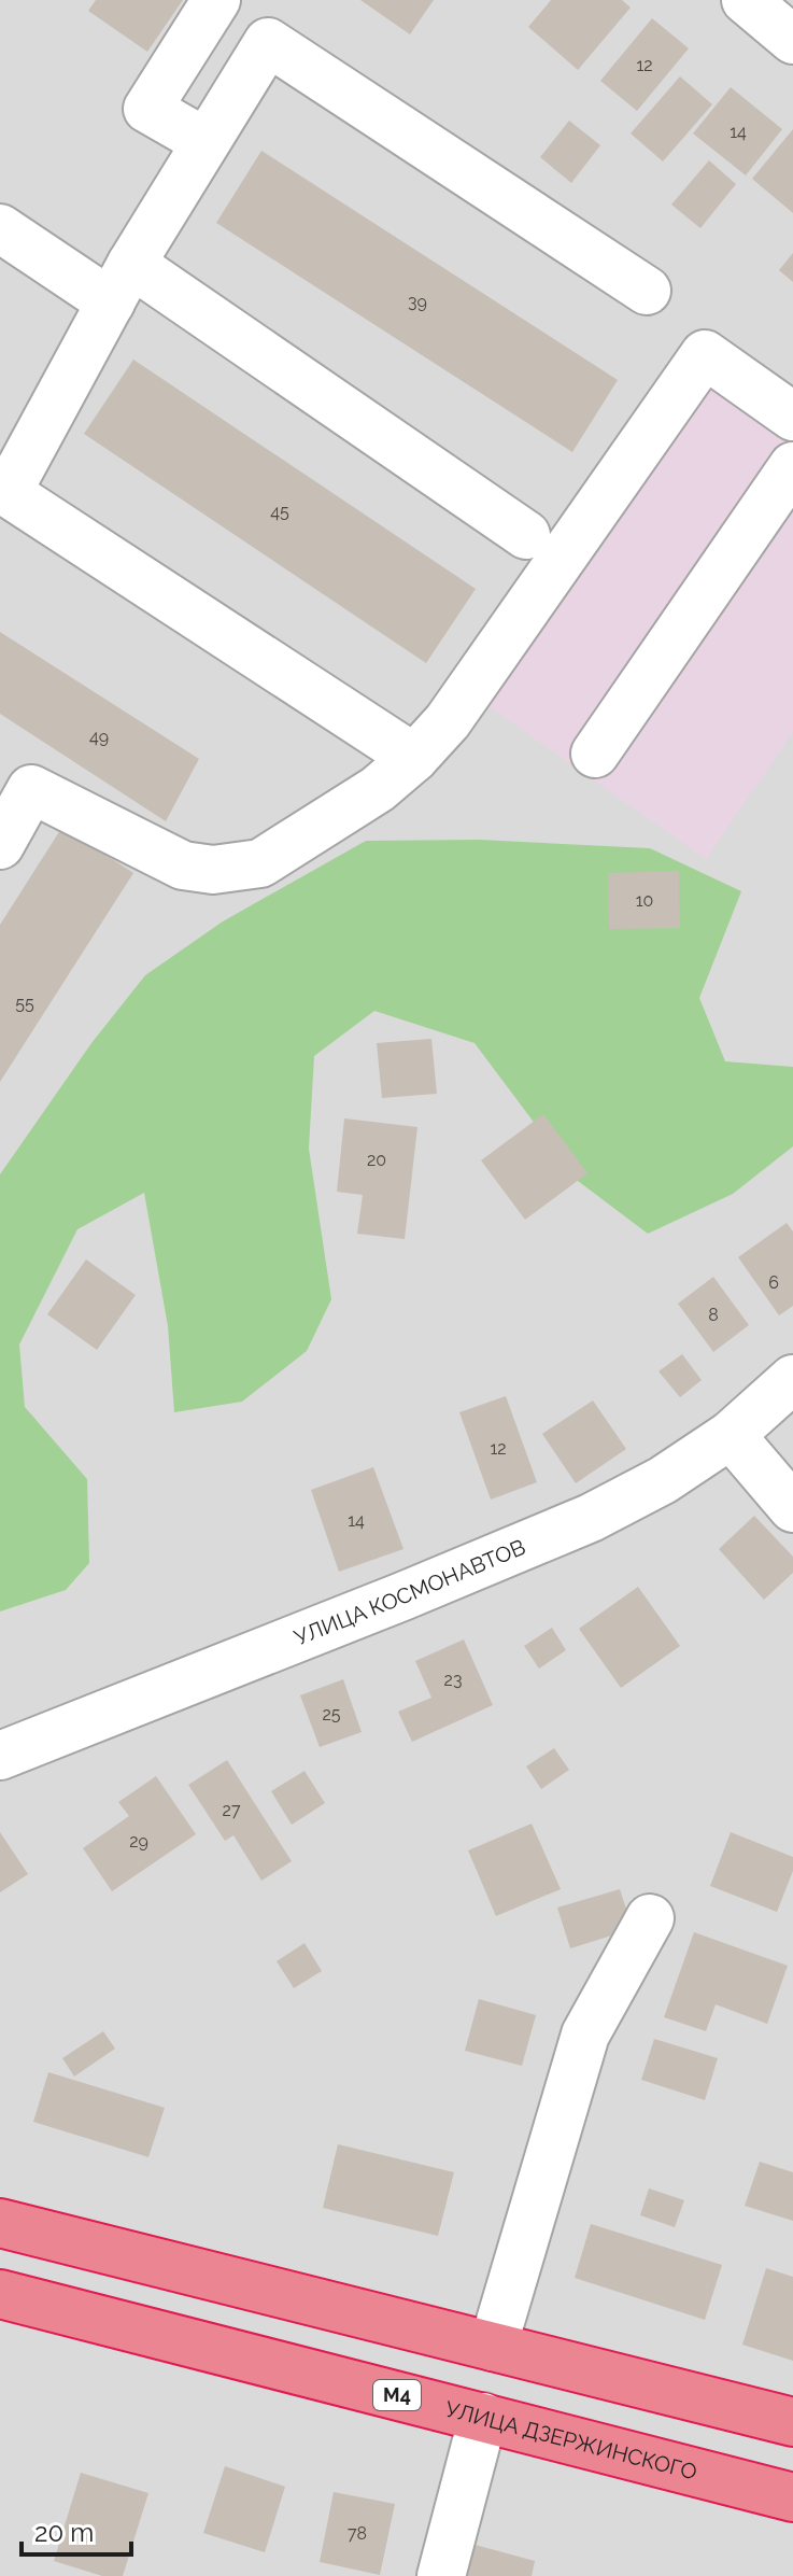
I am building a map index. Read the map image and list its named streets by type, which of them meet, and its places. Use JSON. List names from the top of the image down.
{
  "streets": {
    "highway": ["M4", "УЛИЦА ДЗЕРЖИНСКОГО"],
    "street": ["УЛИЦА КОСМОНАВТОВ"]
  },
  "house_numbers": [
    "12",
    "14",
    "39",
    "45",
    "49",
    "10",
    "55",
    "20",
    "6",
    "8",
    "12",
    "14",
    "23",
    "25",
    "27",
    "29",
    "78"
  ],
  "scale_bar": "20 m"
}
